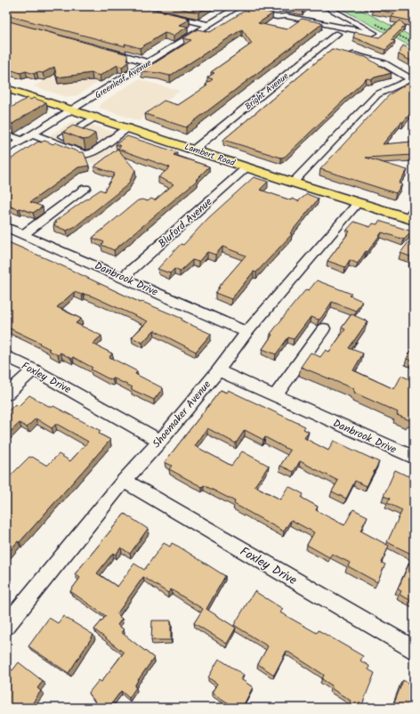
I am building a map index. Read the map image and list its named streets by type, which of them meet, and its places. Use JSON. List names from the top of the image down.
{
  "streets": {
    "main road": ["Lambert Road"],
    "street": [
      "Greenleaf Avenue",
      "Bright Avenue",
      "Bluford Avenue",
      "Danbrook Drive",
      "Foxley Drive",
      "Shoemaker Avenue"
    ]
  },
  "crossings": [
    ["Greenleaf Avenue", "Lambert Road"],
    ["Bright Avenue", "Lambert Road"],
    ["Lambert Road", "Bluford Avenue"],
    ["Lambert Road", "Shoemaker Avenue"],
    ["Bluford Avenue", "Danbrook Drive"],
    ["Danbrook Drive", "Shoemaker Avenue"],
    ["Foxley Drive", "Shoemaker Avenue"]
  ]
}
